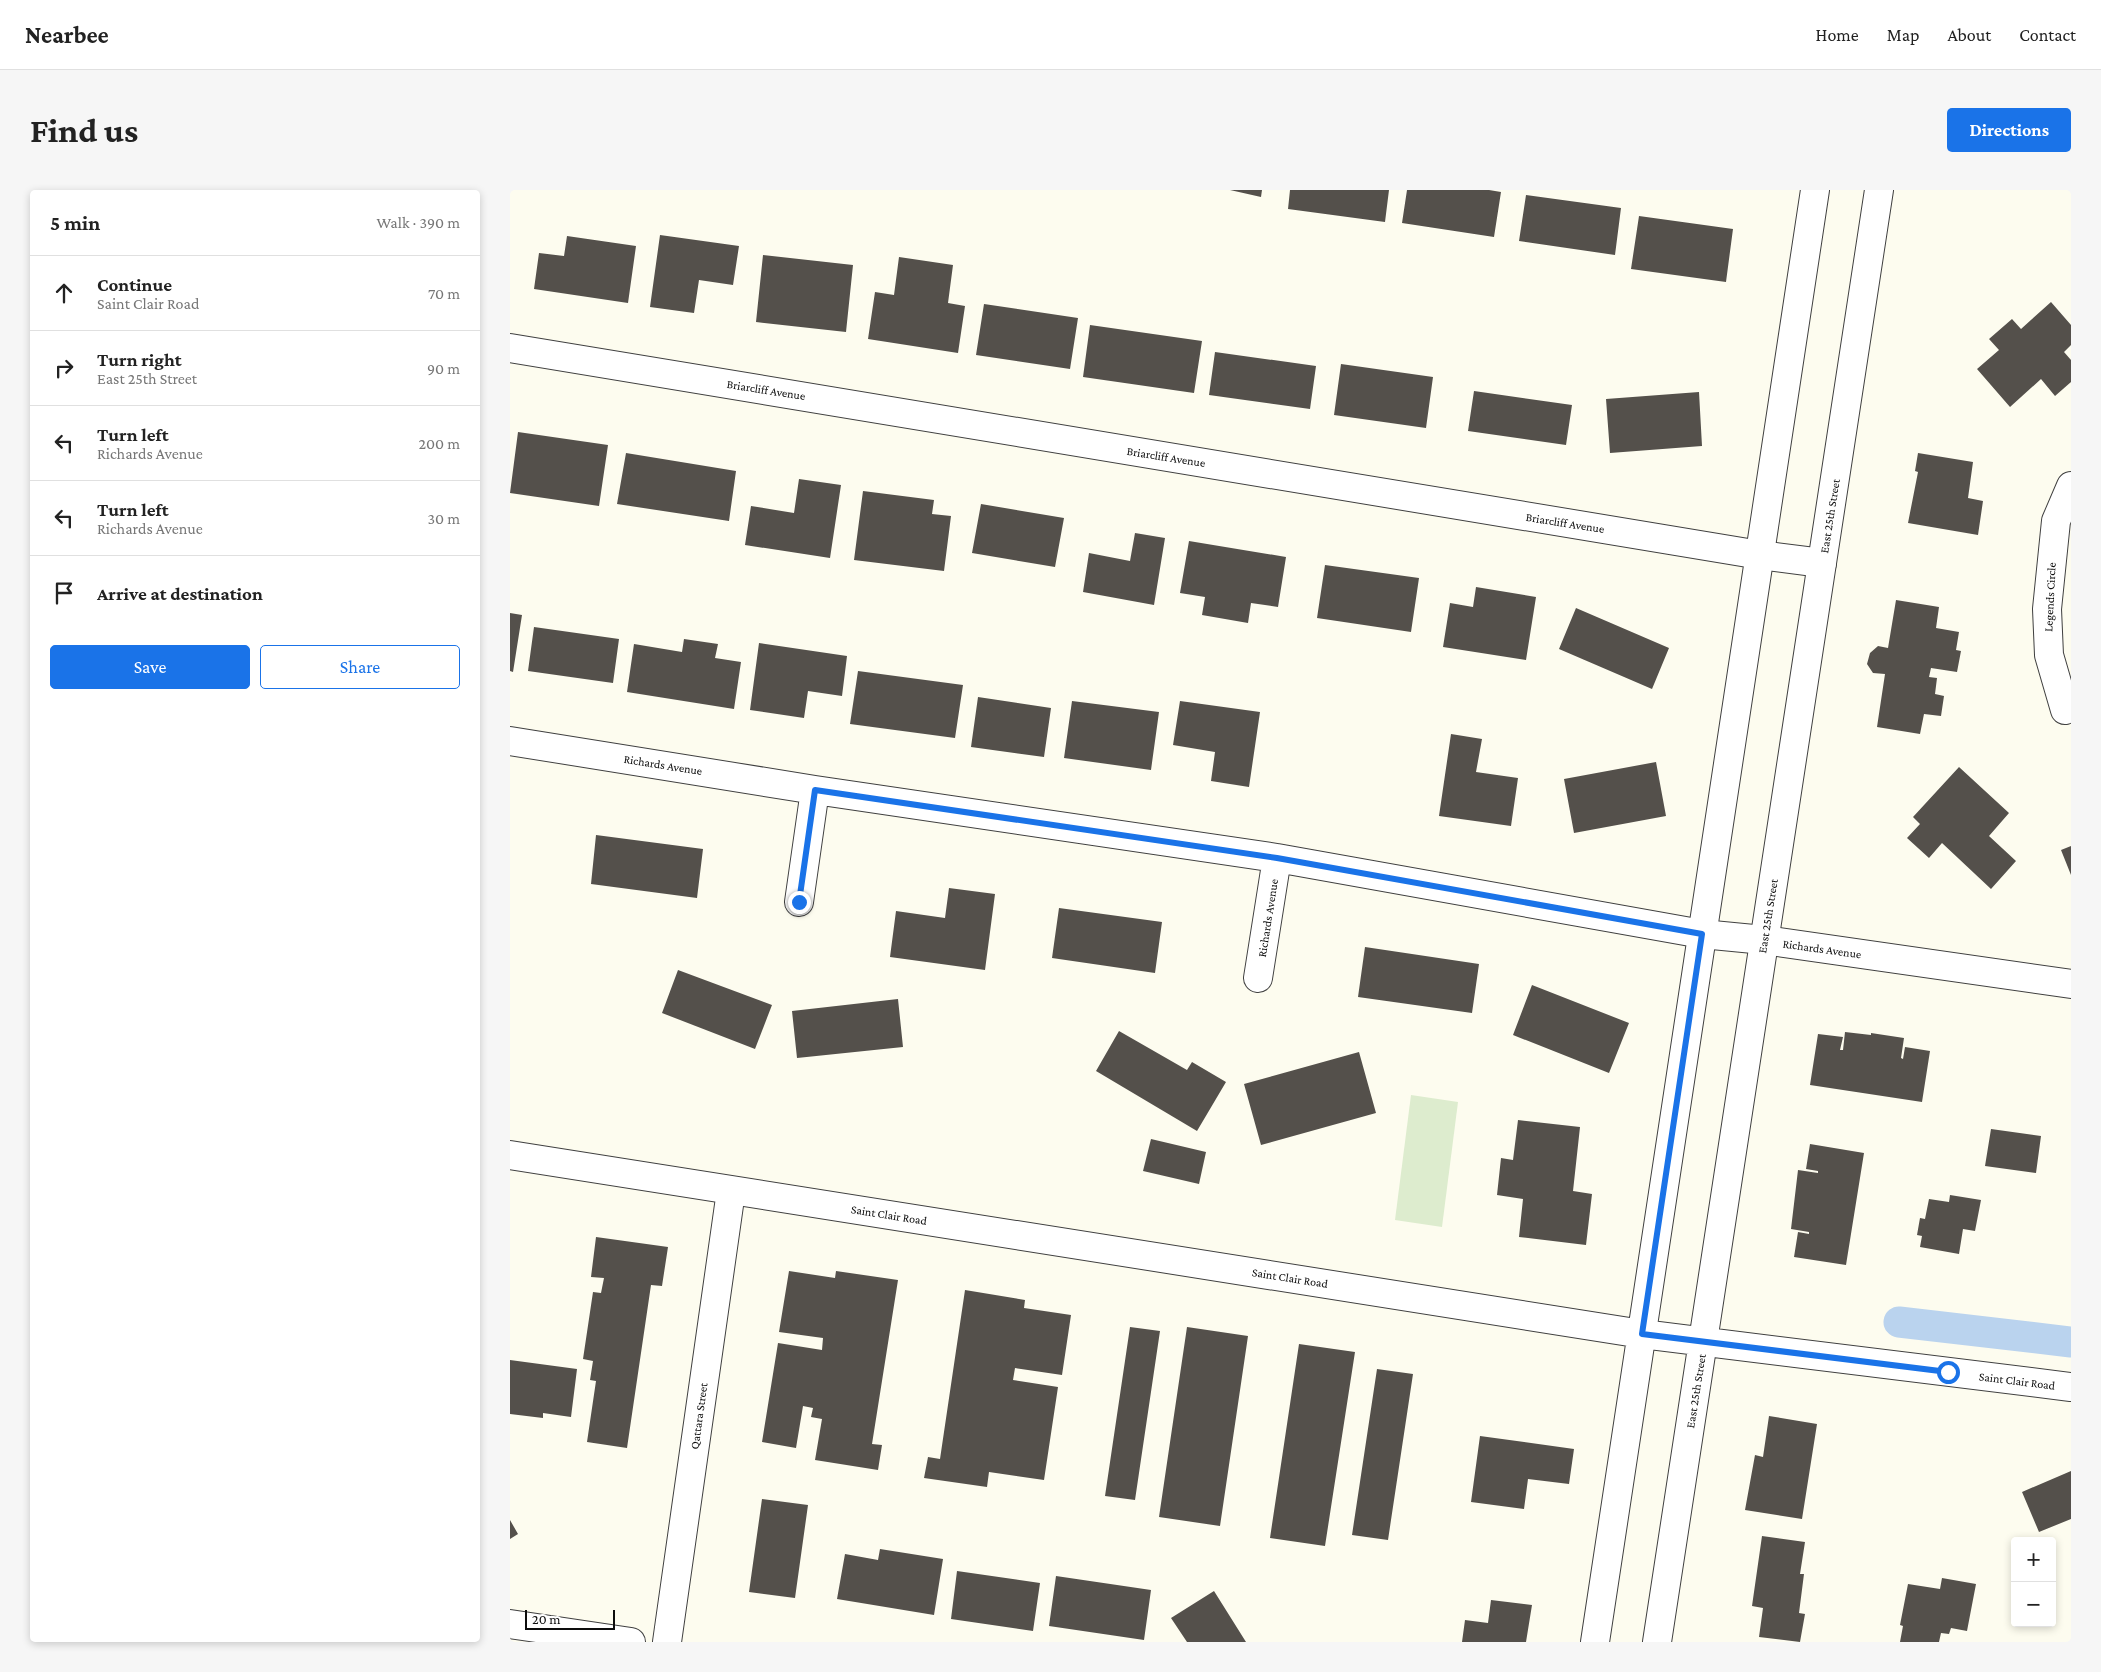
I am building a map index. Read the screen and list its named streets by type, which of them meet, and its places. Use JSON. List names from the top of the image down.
{
  "streets": {
    "street": [
      "Briarcliff Avenue",
      "East 25th Street",
      "Legends Circle",
      "Richards Avenue",
      "Saint Clair Road",
      "Qattara Street"
    ]
  },
  "crossings": [
    ["Briarcliff Avenue", "East 25th Street"],
    ["East 25th Street", "Richards Avenue"],
    ["East 25th Street", "Saint Clair Road"],
    ["Saint Clair Road", "Qattara Street"]
  ],
  "scale_bar": "20 m",
  "page": {
    "header": "Nearbee",
    "nav": [
      "Home",
      "Map",
      "About",
      "Contact"
    ],
    "buttons": [
      "Directions",
      ["Save", "Share"]
    ],
    "title": "Find us",
    "heading": ["5 min", "Walk · 390 m"],
    "list": [
      ["Continue", "Saint Clair Road", "70 m"],
      ["Turn right", "East 25th Street", "90 m"],
      ["Turn left", "Richards Avenue", "200 m"],
      ["Turn left", "Richards Avenue", "30 m"],
      "Arrive at destination"
    ],
    "map_buttons": ["+", "−"],
    "scale": "20 m"
  }
}
